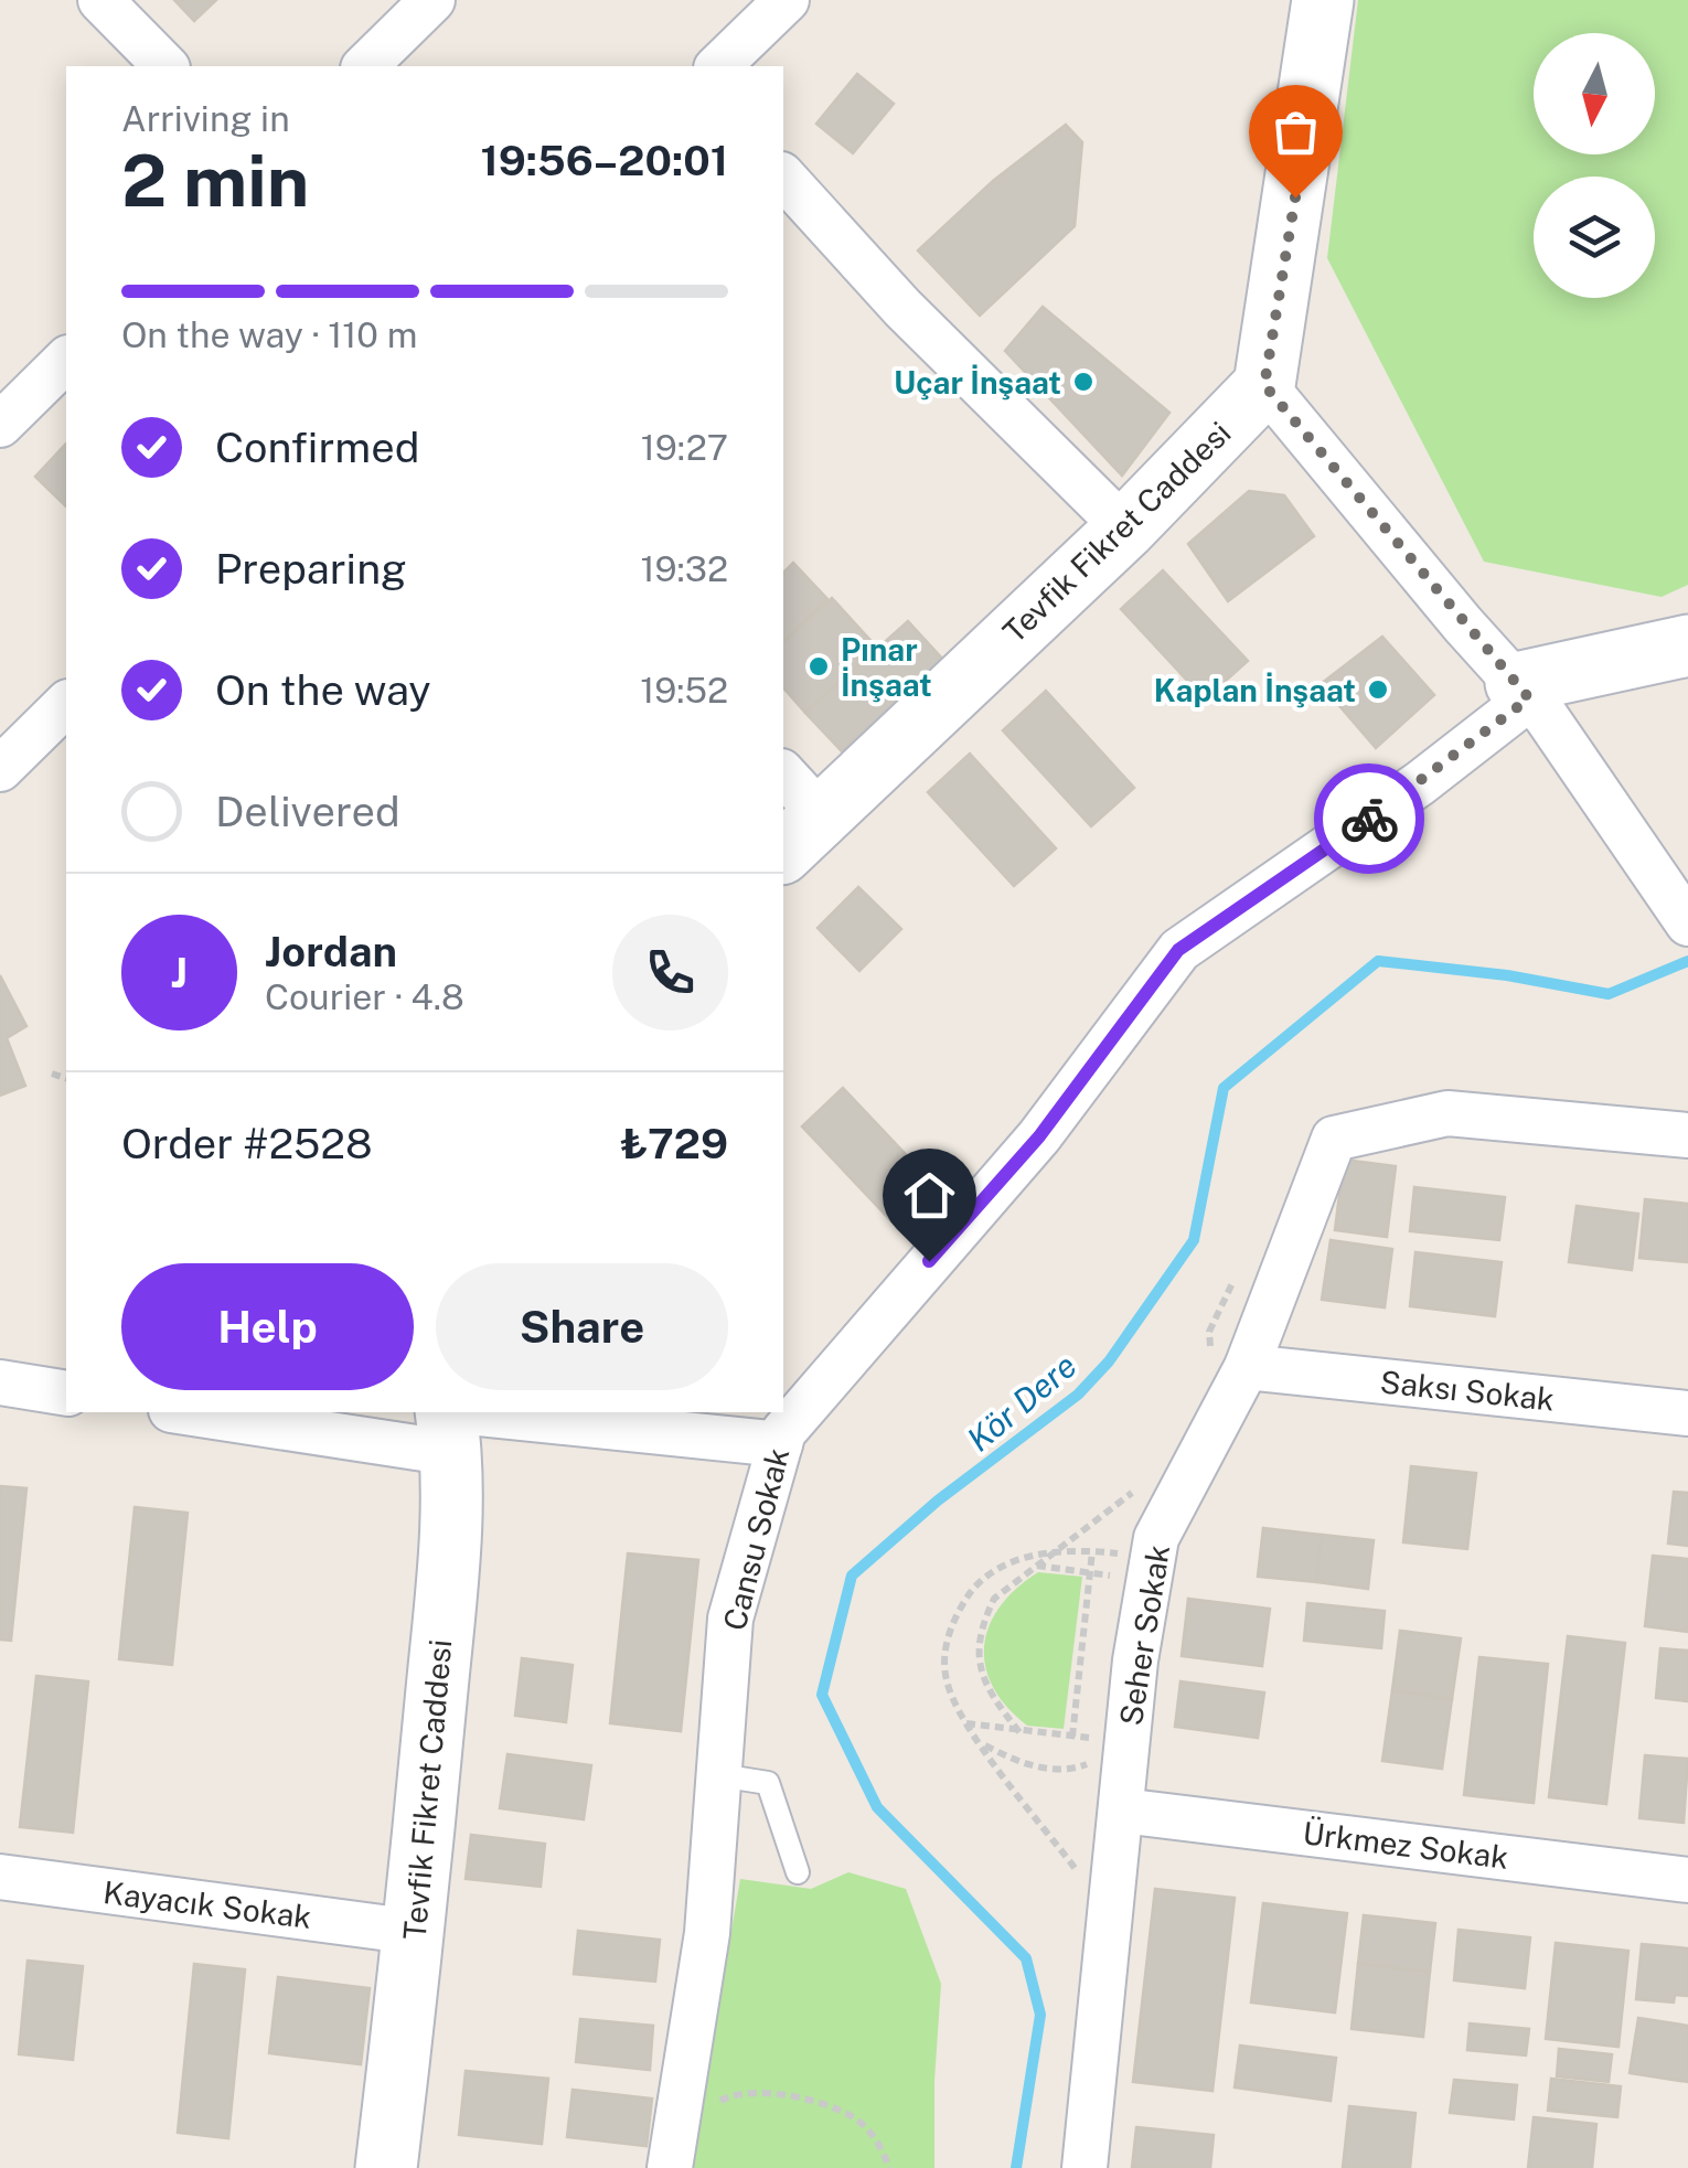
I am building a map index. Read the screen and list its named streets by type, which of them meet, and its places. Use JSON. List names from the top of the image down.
{
  "streets": {
    "street": [
      "Tevfik Fikret Caddesi",
      "Saksı Sokak",
      "Cansu Sokak",
      "Seher Sokak",
      "Ürkmez Sokak",
      "Kayacık Sokak"
    ]
  },
  "crossings": [
    ["Tevfik Fikret Caddesi", "Kayacık Sokak"],
    ["Saksı Sokak", "Seher Sokak"],
    ["Seher Sokak", "Ürkmez Sokak"]
  ],
  "water": ["Kör Dere"],
  "places": ["Uçar İnşaat", "Pınar İnşaat", "Kaplan İnşaat"],
  "north": "bottom",
  "page": {
    "heading": ["2 min", "Arriving in", "19:56–20:01"],
    "panel": [
      "Jordan",
      "Courier · 4.8",
      "Order #2528",
      "₺729"
    ],
    "bar": "On the way · 110 m",
    "list": [
      ["Confirmed", "19:27"],
      ["Preparing", "19:32"],
      ["On the way", "19:52"],
      "Delivered"
    ],
    "round": "J",
    "buttons": ["Help", "Share"]
  }
}
